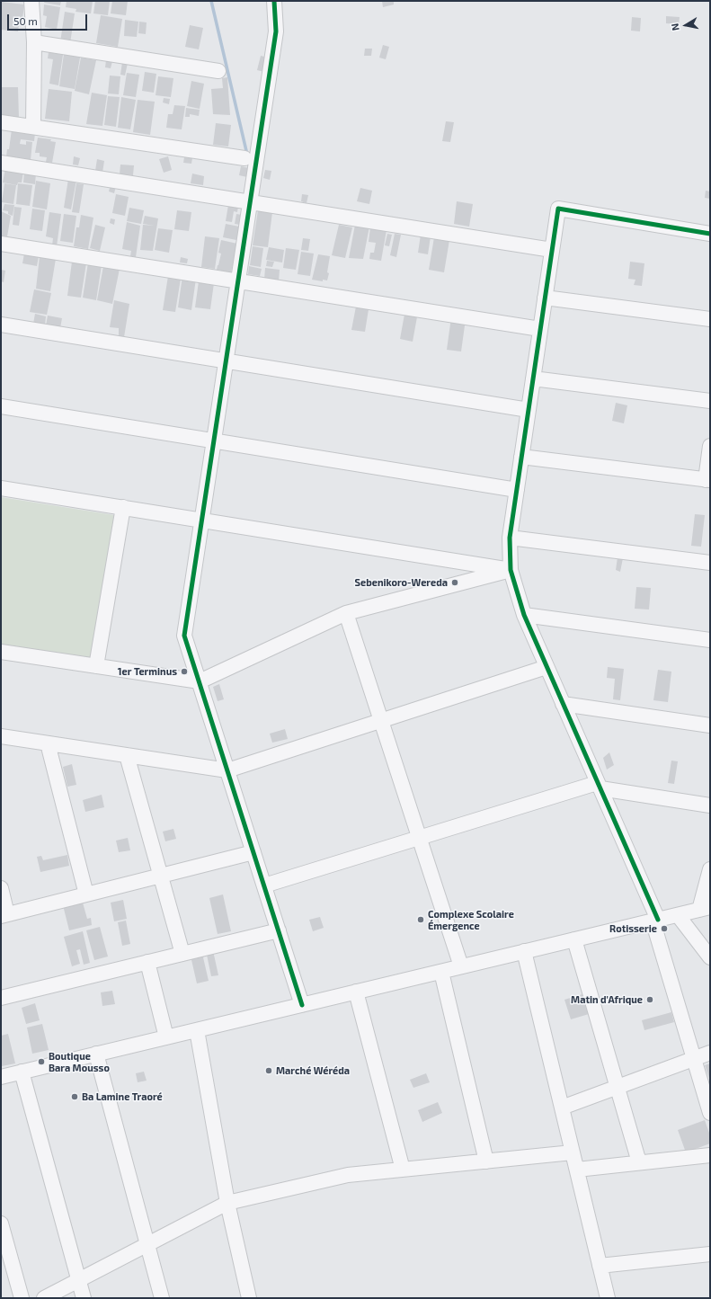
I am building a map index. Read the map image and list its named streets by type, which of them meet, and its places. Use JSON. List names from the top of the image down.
{
  "places": [
    "Sebenikoro-Wereda",
    "1er Terminus",
    "Complexe Scolaire Émergence",
    "Rotisserie",
    "Matin d'Afrique",
    "Boutique Bara Mousso",
    "Marché Wéréda",
    "Ba Lamine Traoré"
  ],
  "scale_bar": "50 m",
  "north": "left"
}
